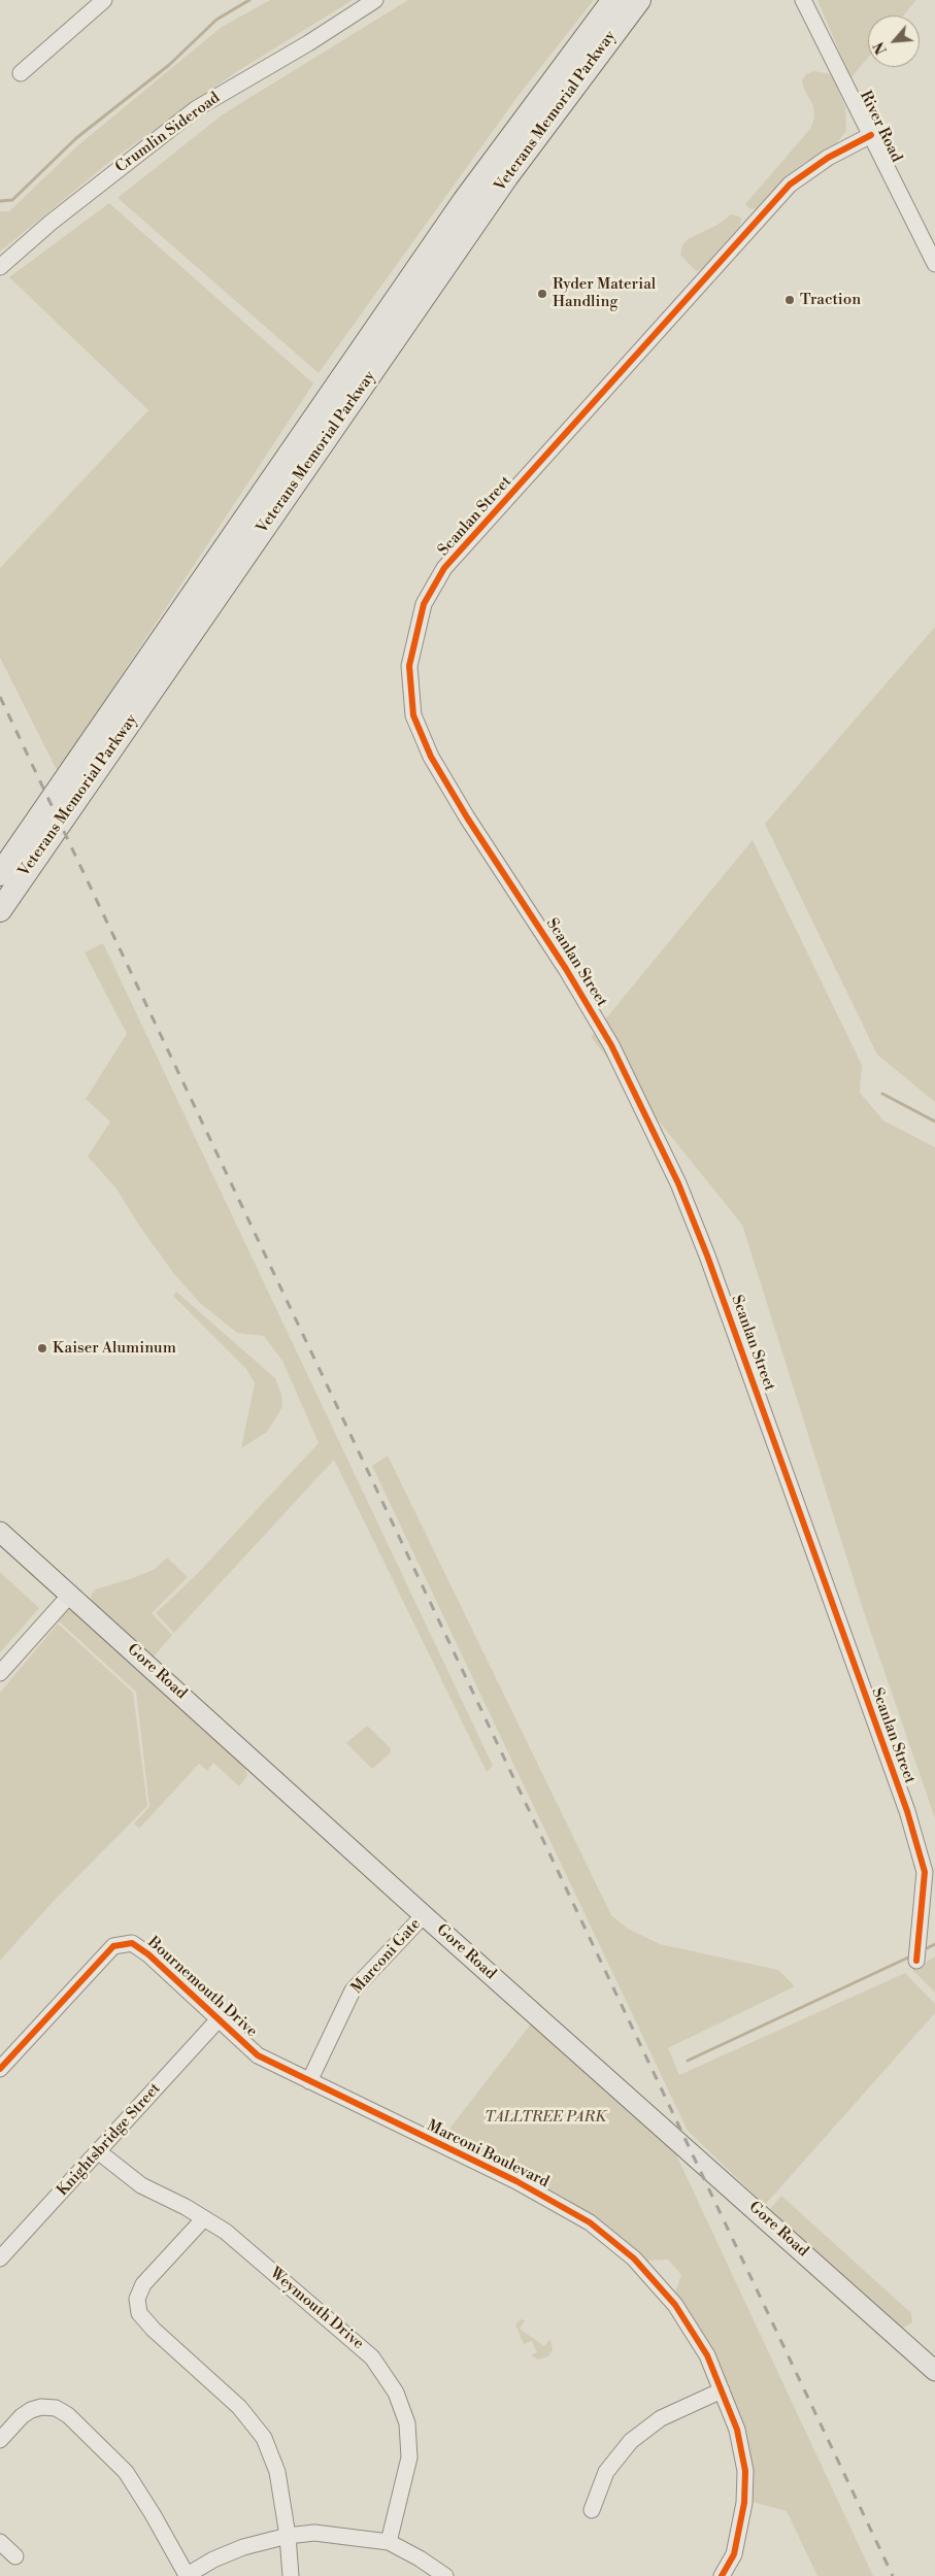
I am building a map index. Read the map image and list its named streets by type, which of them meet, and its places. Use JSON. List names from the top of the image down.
{
  "streets": {
    "highway": ["Veterans Memorial Parkway"],
    "main road": ["Gore Road"],
    "street": [
      "River Road",
      "Crumlin Sideroad",
      "Scanlan Street",
      "Marconi Gate",
      "Bournemouth Drive",
      "Knightsbridge Street",
      "Marconi Boulevard",
      "Weymouth Drive"
    ]
  },
  "crossings": [
    ["River Road", "Scanlan Street"],
    ["Gore Road", "Marconi Gate"],
    ["Marconi Gate", "Bournemouth Drive"],
    ["Marconi Gate", "Marconi Boulevard"],
    ["Bournemouth Drive", "Knightsbridge Street"],
    ["Bournemouth Drive", "Marconi Boulevard"],
    ["Knightsbridge Street", "Weymouth Drive"]
  ],
  "parks": ["TALLTREE PARK"],
  "places": ["Ryder Material Handling", "Traction", "Kaiser Aluminum"],
  "north": "bottom left"
}
